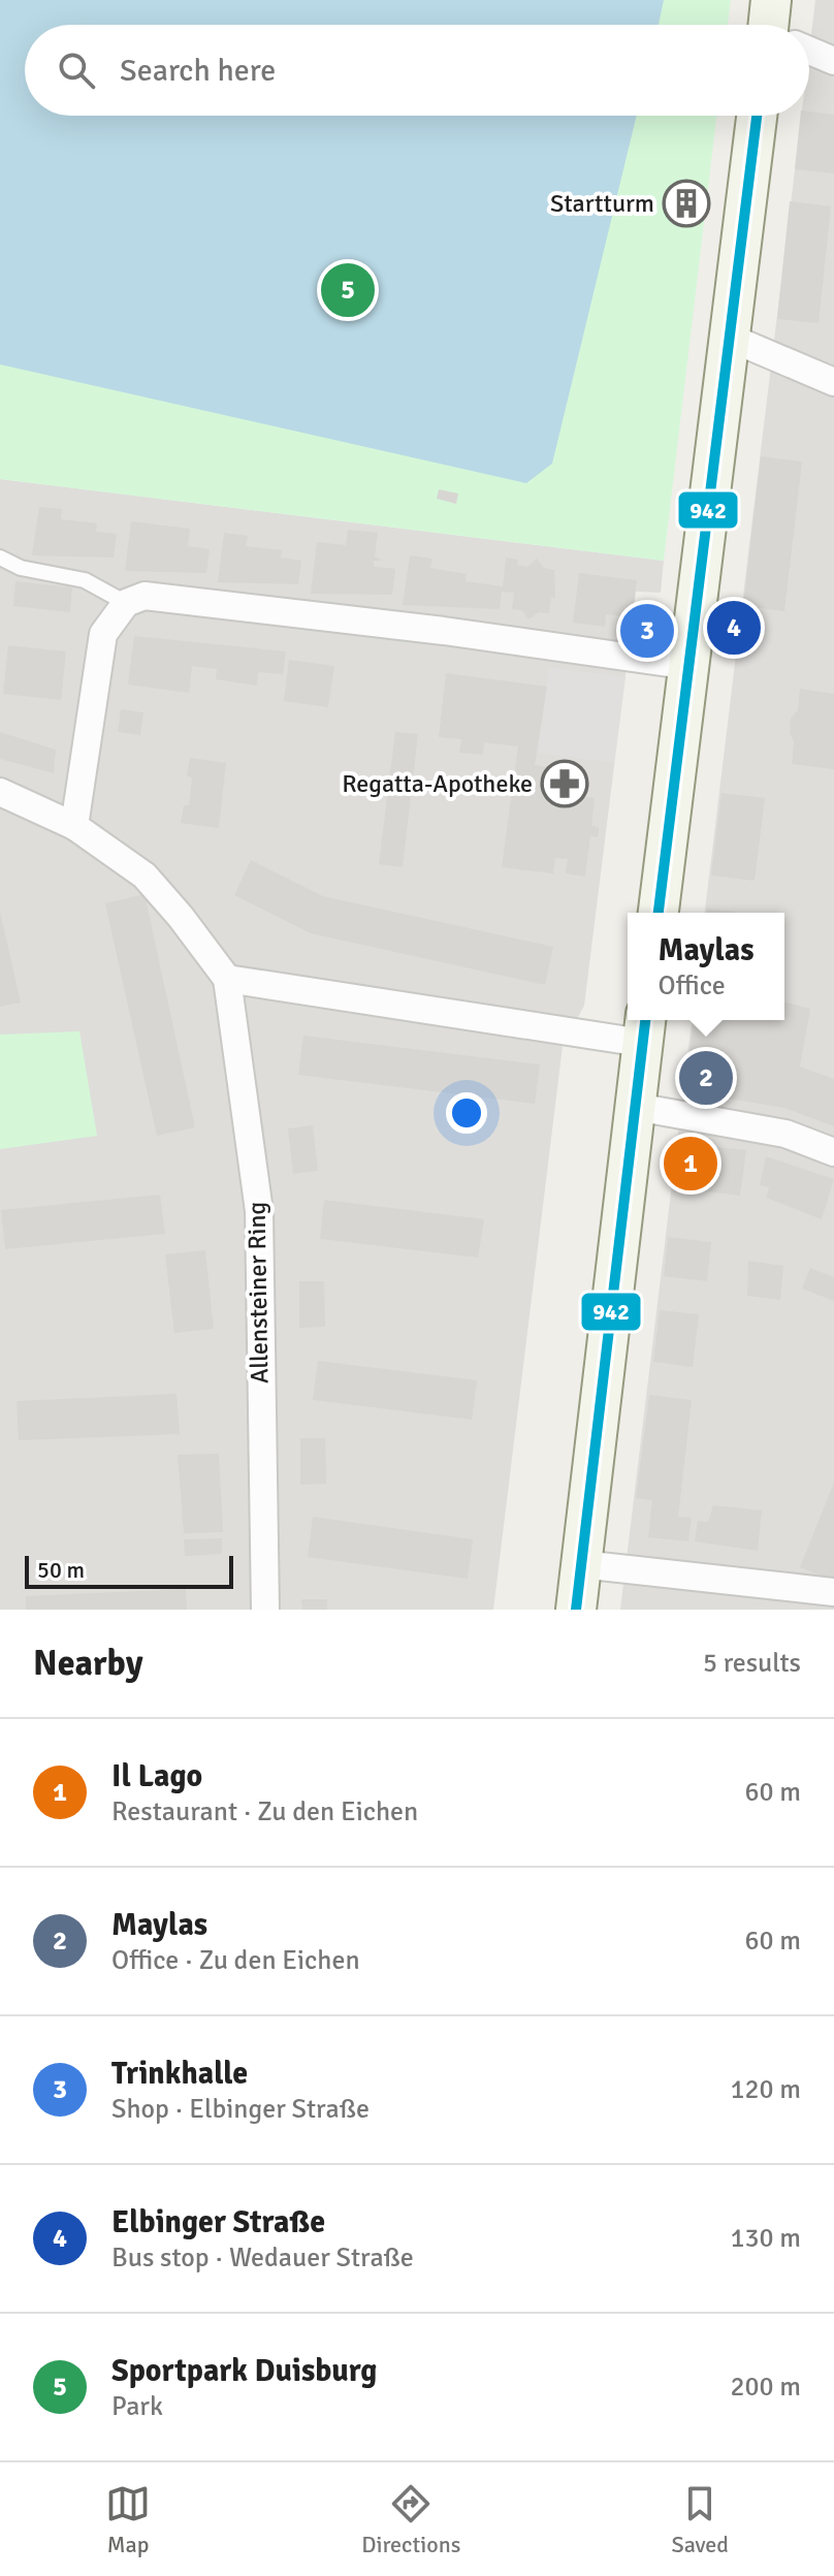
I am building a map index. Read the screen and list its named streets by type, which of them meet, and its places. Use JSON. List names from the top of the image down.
{
  "streets": {
    "street": ["Allensteiner Ring"]
  },
  "places": {
    "building": ["Startturm"],
    "pharmacy": ["Regatta-Apotheke"]
  },
  "lines": ["transit line 942"],
  "scale_bar": "50 m",
  "page": {
    "search": "Search here",
    "pins": [
      "5",
      "4",
      "3",
      "2",
      "1"
    ],
    "popup": ["Maylas", "Office"],
    "scale": "50 m",
    "heading": ["Nearby", "5 results"],
    "list": [
      {
        "mark": "1",
        "name": "Il Lago",
        "note": "Restaurant · Zu den Eichen",
        "value": "60 m"
      },
      {
        "mark": "2",
        "name": "Maylas",
        "note": "Office · Zu den Eichen",
        "value": "60 m"
      },
      {
        "mark": "3",
        "name": "Trinkhalle",
        "note": "Shop · Elbinger Straße",
        "value": "120 m"
      },
      {
        "mark": "4",
        "name": "Elbinger Straße",
        "note": "Bus stop · Wedauer Straße",
        "value": "130 m"
      },
      {
        "mark": "5",
        "name": "Sportpark Duisburg",
        "note": "Park",
        "value": "200 m"
      }
    ],
    "nav": ["Map", "Directions", "Saved"]
  }
}
